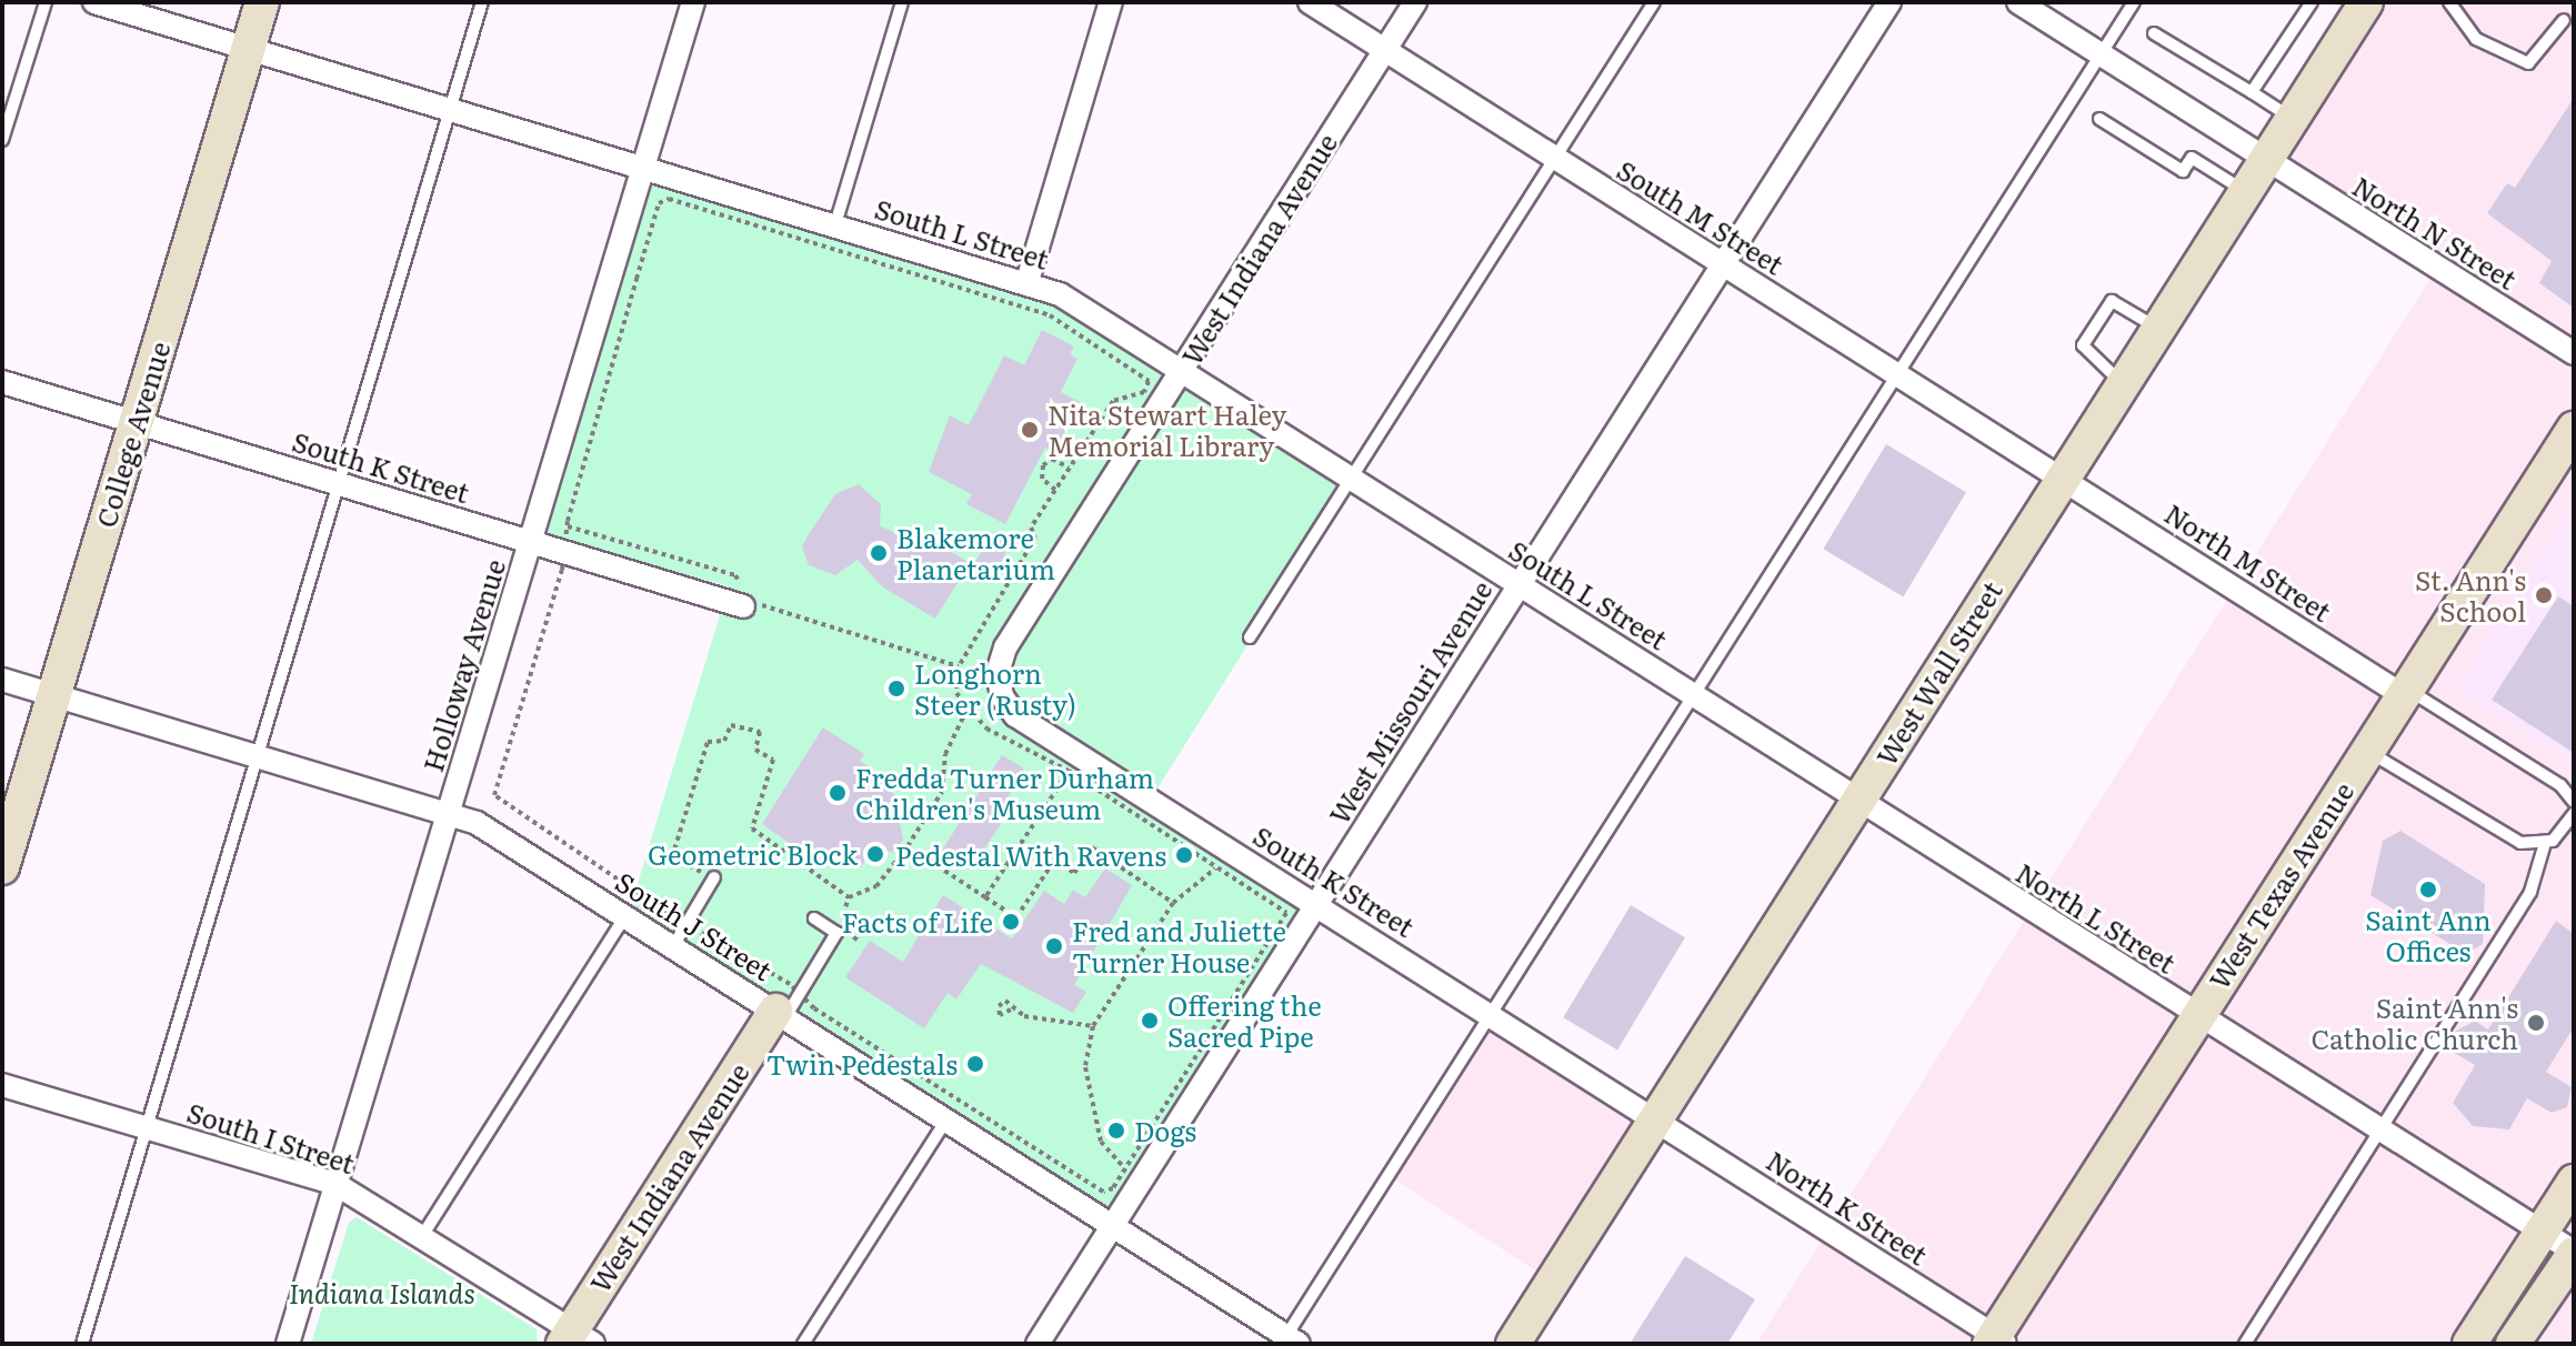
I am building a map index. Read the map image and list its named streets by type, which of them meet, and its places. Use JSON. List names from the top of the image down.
{
  "streets": {
    "street": [
      "South M Street",
      "North N Street",
      "South L Street",
      "West Indiana Avenue",
      "College Avenue",
      "South K Street",
      "North M Street",
      "Holloway Avenue",
      "West Wall Street",
      "West Missouri Avenue",
      "West Texas Avenue",
      "North L Street",
      "South J Street",
      "South I Street",
      "North K Street"
    ]
  },
  "crossings": [
    ["South M Street", "West Indiana Avenue"],
    ["South M Street", "North M Street"],
    ["South M Street", "West Wall Street"],
    ["South M Street", "West Missouri Avenue"],
    ["North N Street", "West Wall Street"],
    ["South L Street", "West Indiana Avenue"],
    ["South L Street", "College Avenue"],
    ["South L Street", "Holloway Avenue"],
    ["South L Street", "West Wall Street"],
    ["South L Street", "West Missouri Avenue"],
    ["South L Street", "North L Street"],
    ["West Indiana Avenue", "South K Street"],
    ["West Indiana Avenue", "South J Street"],
    ["West Indiana Avenue", "South I Street"],
    ["College Avenue", "South K Street"],
    ["College Avenue", "South J Street"],
    ["South K Street", "Holloway Avenue"],
    ["South K Street", "West Wall Street"],
    ["South K Street", "West Missouri Avenue"],
    ["South K Street", "North K Street"],
    ["North M Street", "West Wall Street"],
    ["North M Street", "West Texas Avenue"],
    ["Holloway Avenue", "South J Street"],
    ["Holloway Avenue", "South I Street"],
    ["West Wall Street", "North L Street"],
    ["West Wall Street", "North K Street"],
    ["West Missouri Avenue", "South J Street"],
    ["West Texas Avenue", "North L Street"],
    ["West Texas Avenue", "North K Street"]
  ],
  "parks": ["Indiana Islands"],
  "places": [
    "Nita Stewart Haley Memorial Library",
    "Blakemore Planetarium",
    "St. Ann's School",
    "Longhorn Steer (Rusty)",
    "Fredda Turner Durham Children's Museum",
    "Geometric Block",
    "Pedestal With Ravens",
    "Saint Ann Offices",
    "Facts of Life",
    "Fred and Juliette Turner House",
    "Offering the Sacred Pipe",
    "Saint Ann's Catholic Church",
    "Twin Pedestals",
    "Dogs"
  ]
}
